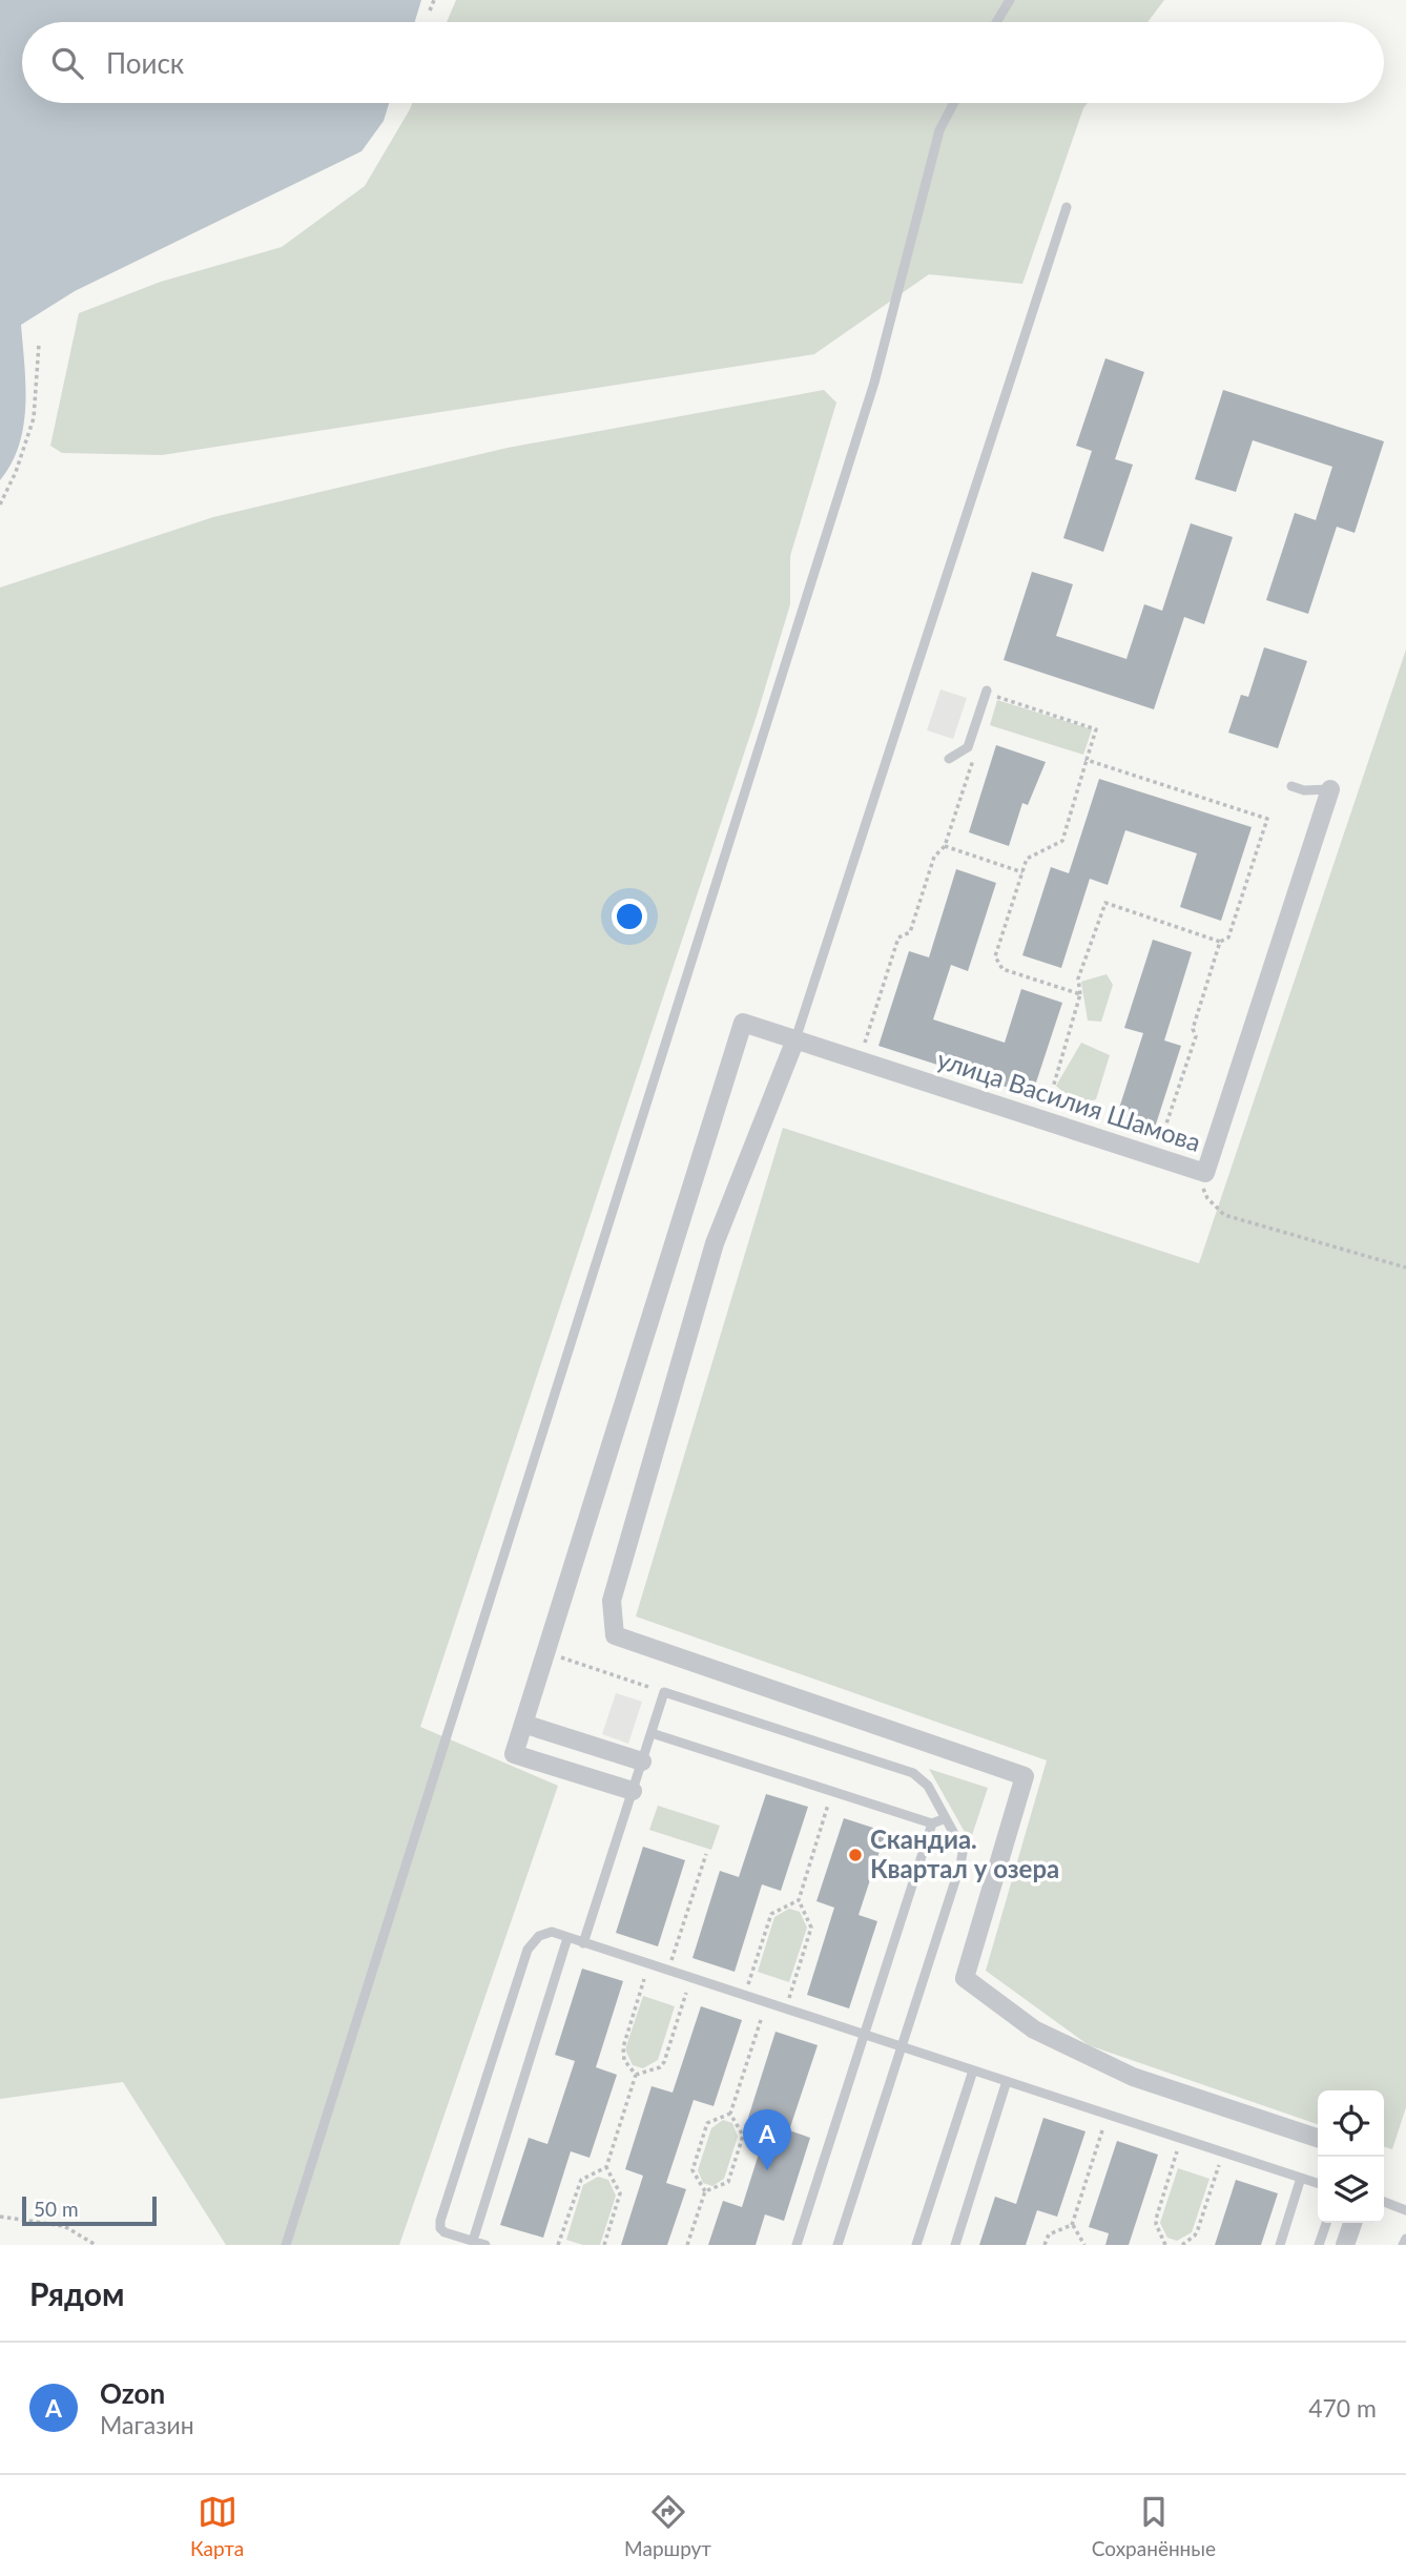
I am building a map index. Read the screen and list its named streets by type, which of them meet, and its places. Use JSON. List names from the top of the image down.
{
  "streets": {
    "street": ["улица Василия Шамова"]
  },
  "places": ["Скандиа. Квартал у озера"],
  "scale_bar": "50 m",
  "page": {
    "search": "Поиск",
    "pins": "A",
    "scale": "50 m",
    "heading": "Рядом",
    "list": [
      {
        "mark": "A",
        "name": "Ozon",
        "note": "Магазин",
        "value": "470 m"
      }
    ],
    "nav": ["Карта", "Маршрут", "Сохранённые"]
  }
}
